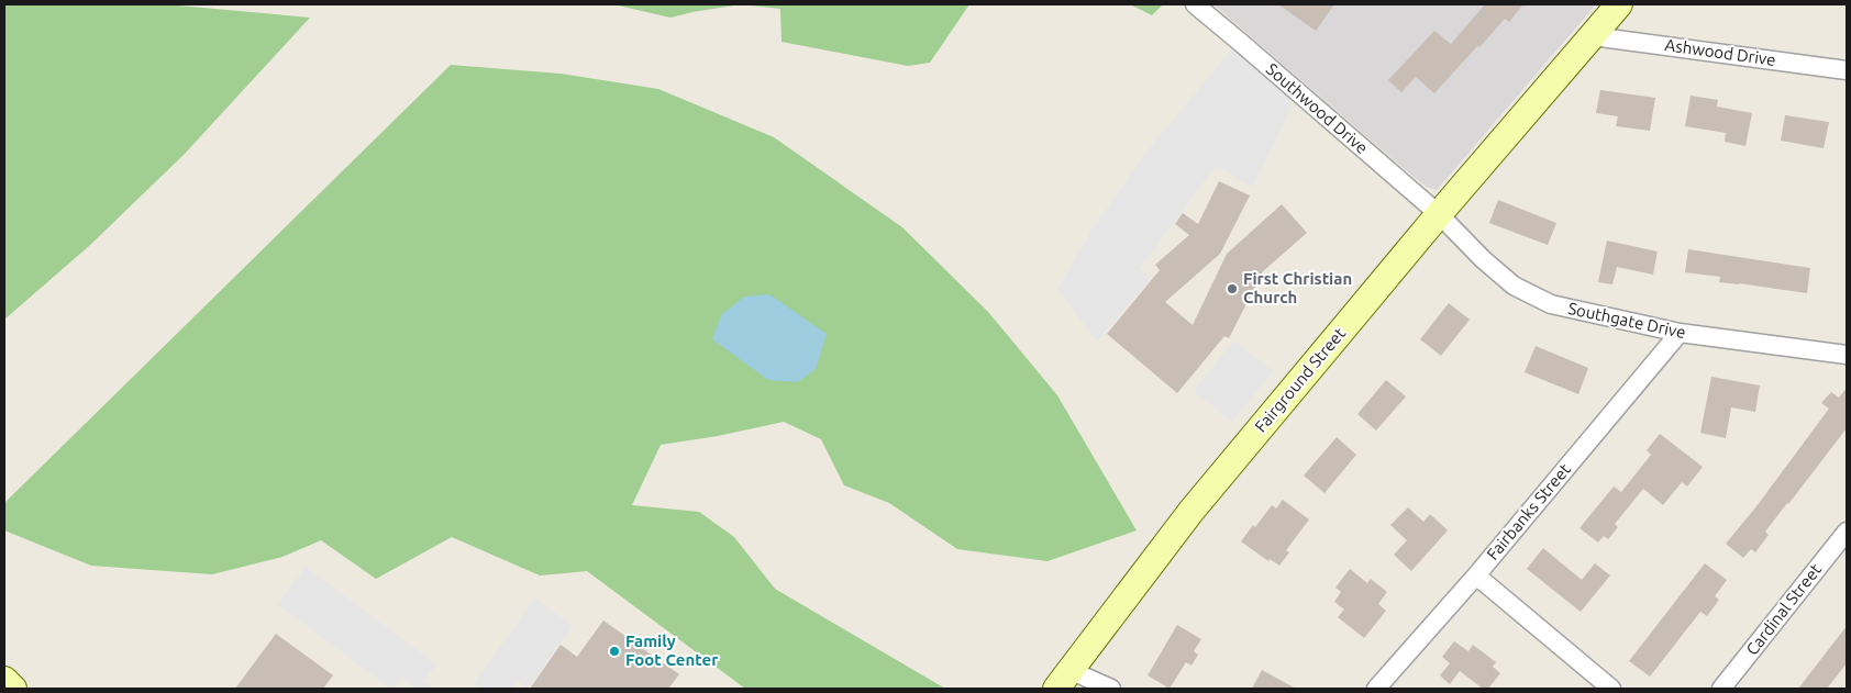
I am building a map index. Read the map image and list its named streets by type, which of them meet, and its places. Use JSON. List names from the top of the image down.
{
  "streets": {
    "street": [
      "Ashwood Drive",
      "Southwood Drive",
      "Southgate Drive",
      "Fairground Street",
      "Fairbanks Street",
      "Cardinal Street"
    ]
  },
  "crossings": [
    ["Ashwood Drive", "Fairground Street"],
    ["Southwood Drive", "Southgate Drive"],
    ["Southwood Drive", "Fairground Street"],
    ["Southgate Drive", "Fairground Street"],
    ["Southgate Drive", "Fairbanks Street"]
  ],
  "places": ["First Christian Church", "Family Foot Center"]
}
